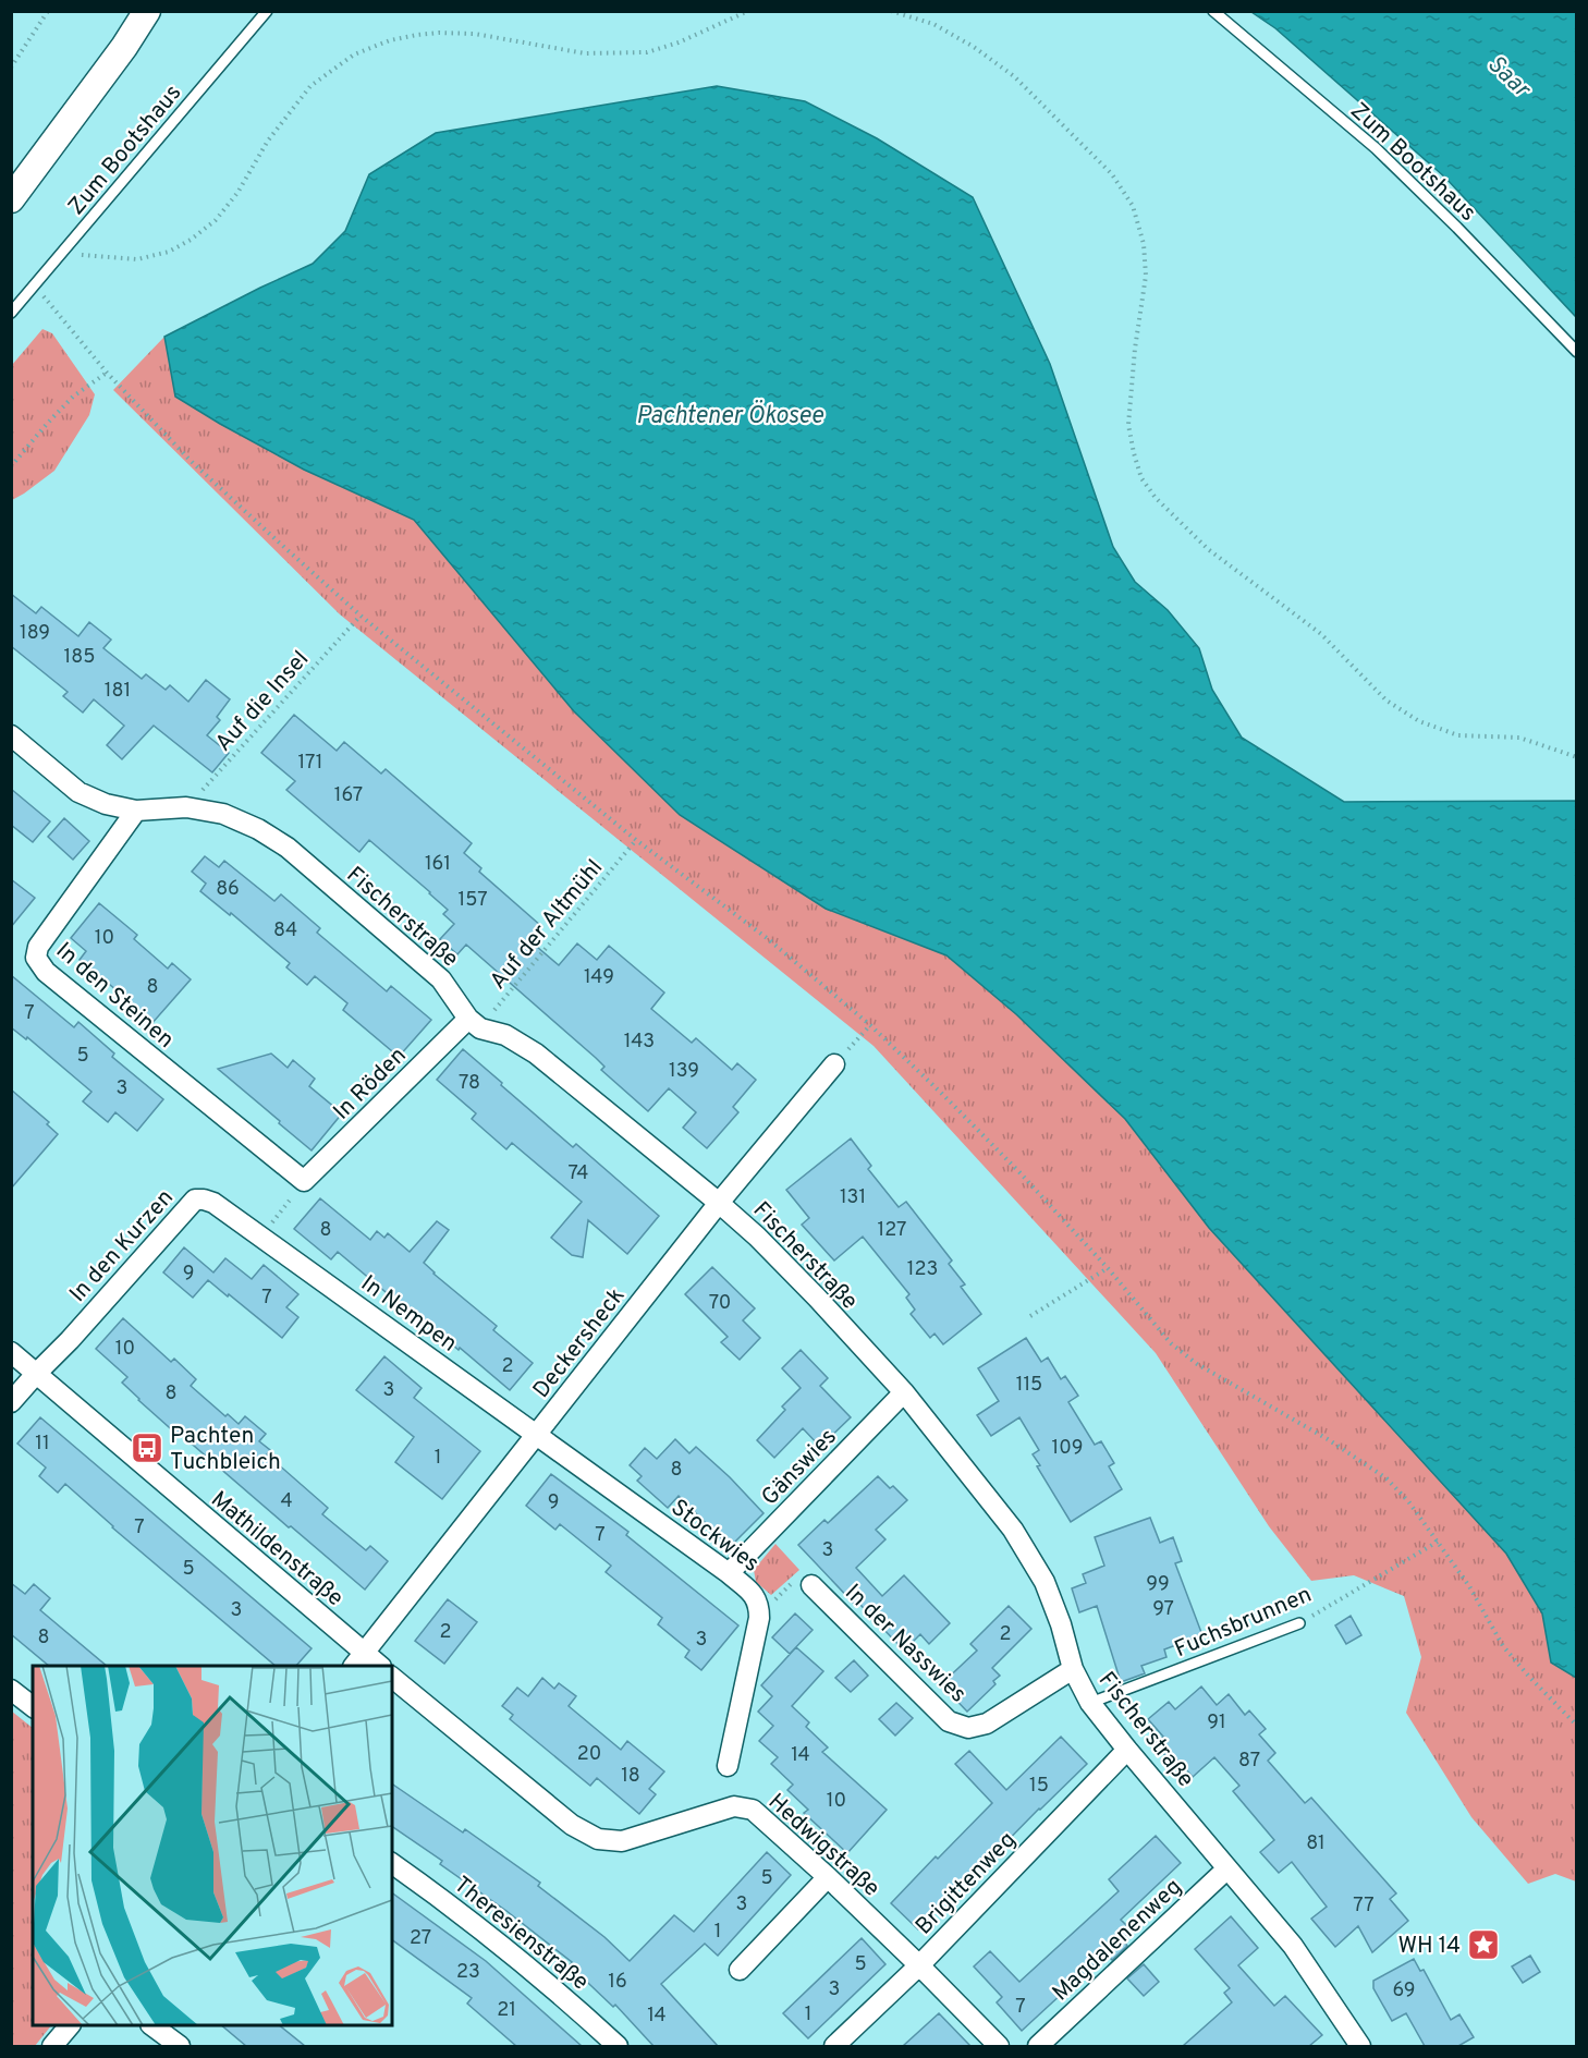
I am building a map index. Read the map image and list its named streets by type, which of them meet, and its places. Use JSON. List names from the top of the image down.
{
  "streets": {
    "street": [
      "Fischerstraße",
      "In den Steinen",
      "In Röden",
      "In den Kurzen",
      "In Nempen",
      "Deckersheck",
      "Gänswies",
      "Stockwies",
      "Mathildenstraße",
      "In der Nasswies",
      "Hedwigstraße",
      "Brigittenweg",
      "Theresienstraße",
      "Magdalenenweg"
    ],
    "lane": ["Zum Bootshaus", "Fuchsbrunnen"],
    "path": ["Auf die Insel", "Auf der Altmühl"]
  },
  "crossings": [
    ["Auf die Insel", "Fischerstraße"],
    ["Fischerstraße", "Auf der Altmühl"],
    ["Fischerstraße", "In den Steinen"],
    ["Fischerstraße", "In Röden"],
    ["Fischerstraße", "Deckersheck"],
    ["Fischerstraße", "Gänswies"],
    ["Fischerstraße", "Fuchsbrunnen"],
    ["Fischerstraße", "In der Nasswies"],
    ["Fischerstraße", "Brigittenweg"],
    ["Fischerstraße", "Magdalenenweg"],
    ["Auf der Altmühl", "In Röden"],
    ["In den Steinen", "In Röden"],
    ["In den Kurzen", "In Nempen"],
    ["In den Kurzen", "Mathildenstraße"],
    ["In Nempen", "Deckersheck"],
    ["In Nempen", "Stockwies"],
    ["Deckersheck", "Stockwies"],
    ["Deckersheck", "Mathildenstraße"],
    ["Gänswies", "Stockwies"],
    ["Hedwigstraße", "Brigittenweg"]
  ],
  "water": ["Saar", "Pachtener Ökosee"],
  "places": {
    "bus stop": ["Pachten Tuchbleich"],
    "place": ["WH 14"]
  },
  "house_numbers": [
    "189",
    "185",
    "181",
    "171",
    "167",
    "161",
    "86",
    "157",
    "84",
    "10",
    "149",
    "8",
    "7",
    "143",
    "5",
    "139",
    "78",
    "3",
    "74",
    "131",
    "8",
    "127",
    "123",
    "9",
    "7",
    "70",
    "10",
    "2",
    "115",
    "3",
    "8",
    "11",
    "109",
    "1",
    "8",
    "4",
    "9",
    "7",
    "7",
    "3",
    "5",
    "99",
    "97",
    "3",
    "2",
    "2",
    "8",
    "3",
    "91",
    "20",
    "14",
    "87",
    "18",
    "15",
    "10",
    "81",
    "5",
    "3",
    "77",
    "1",
    "27",
    "5",
    "23",
    "16",
    "3",
    "69",
    "7",
    "21",
    "1",
    "14"
  ]
}
